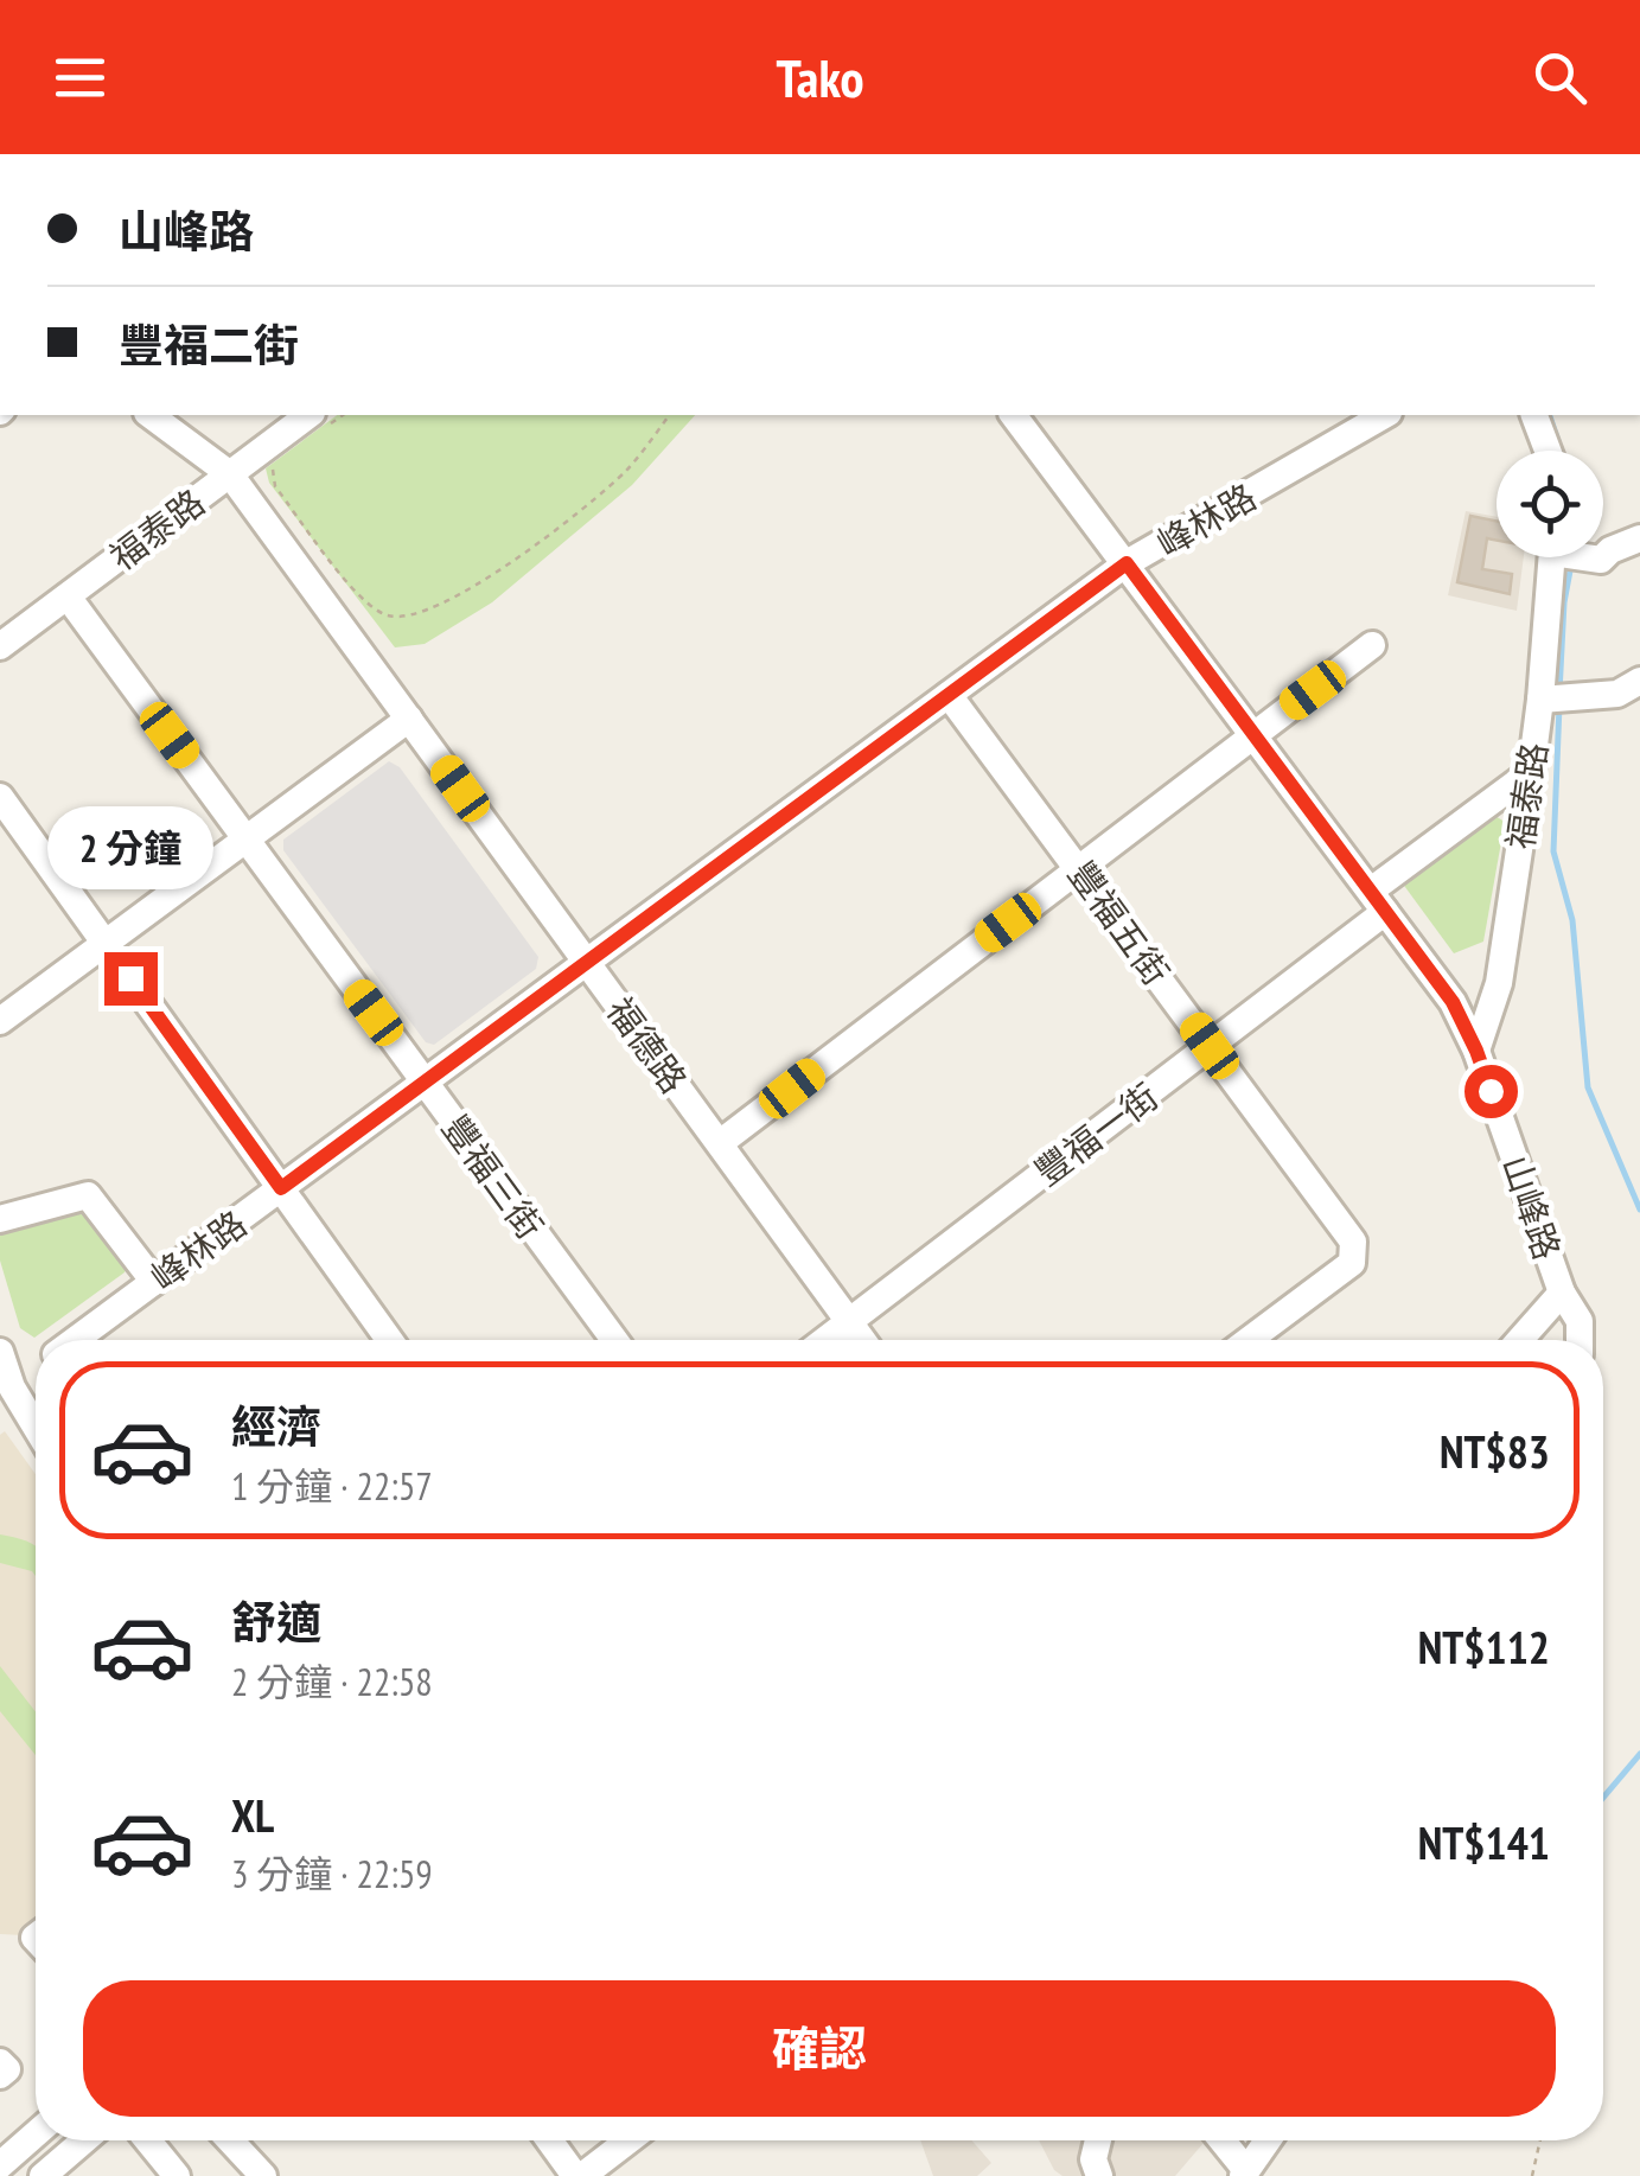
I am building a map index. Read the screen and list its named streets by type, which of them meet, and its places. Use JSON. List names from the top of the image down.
{
  "streets": {
    "street": [
      "峰林路",
      "福泰路",
      "豐福五街",
      "福德路",
      "豐福一街",
      "豐福三街",
      "山峰路"
    ]
  },
  "crossings": [
    ["峰林路", "豐福五街"],
    ["峰林路", "福德路"],
    ["峰林路", "豐福三街"],
    ["峰林路", "山峰路"],
    ["福泰路", "福德路"],
    ["福泰路", "豐福一街"],
    ["福泰路", "豐福三街"],
    ["福泰路", "山峰路"],
    ["豐福五街", "豐福一街"],
    ["福德路", "豐福一街"],
    ["豐福一街", "山峰路"]
  ],
  "page": {
    "header": "Tako",
    "banner": ["山峰路", "豐福二街"],
    "bubble": "2 分鐘",
    "list": [
      {
        "name": "經濟",
        "note": "1 分鐘 · 22:57",
        "value": "NT$83"
      },
      {
        "name": "舒適",
        "note": "2 分鐘 · 22:58",
        "value": "NT$112"
      },
      {
        "name": "XL",
        "note": "3 分鐘 · 22:59",
        "value": "NT$141"
      }
    ],
    "buttons": "確認"
  }
}
